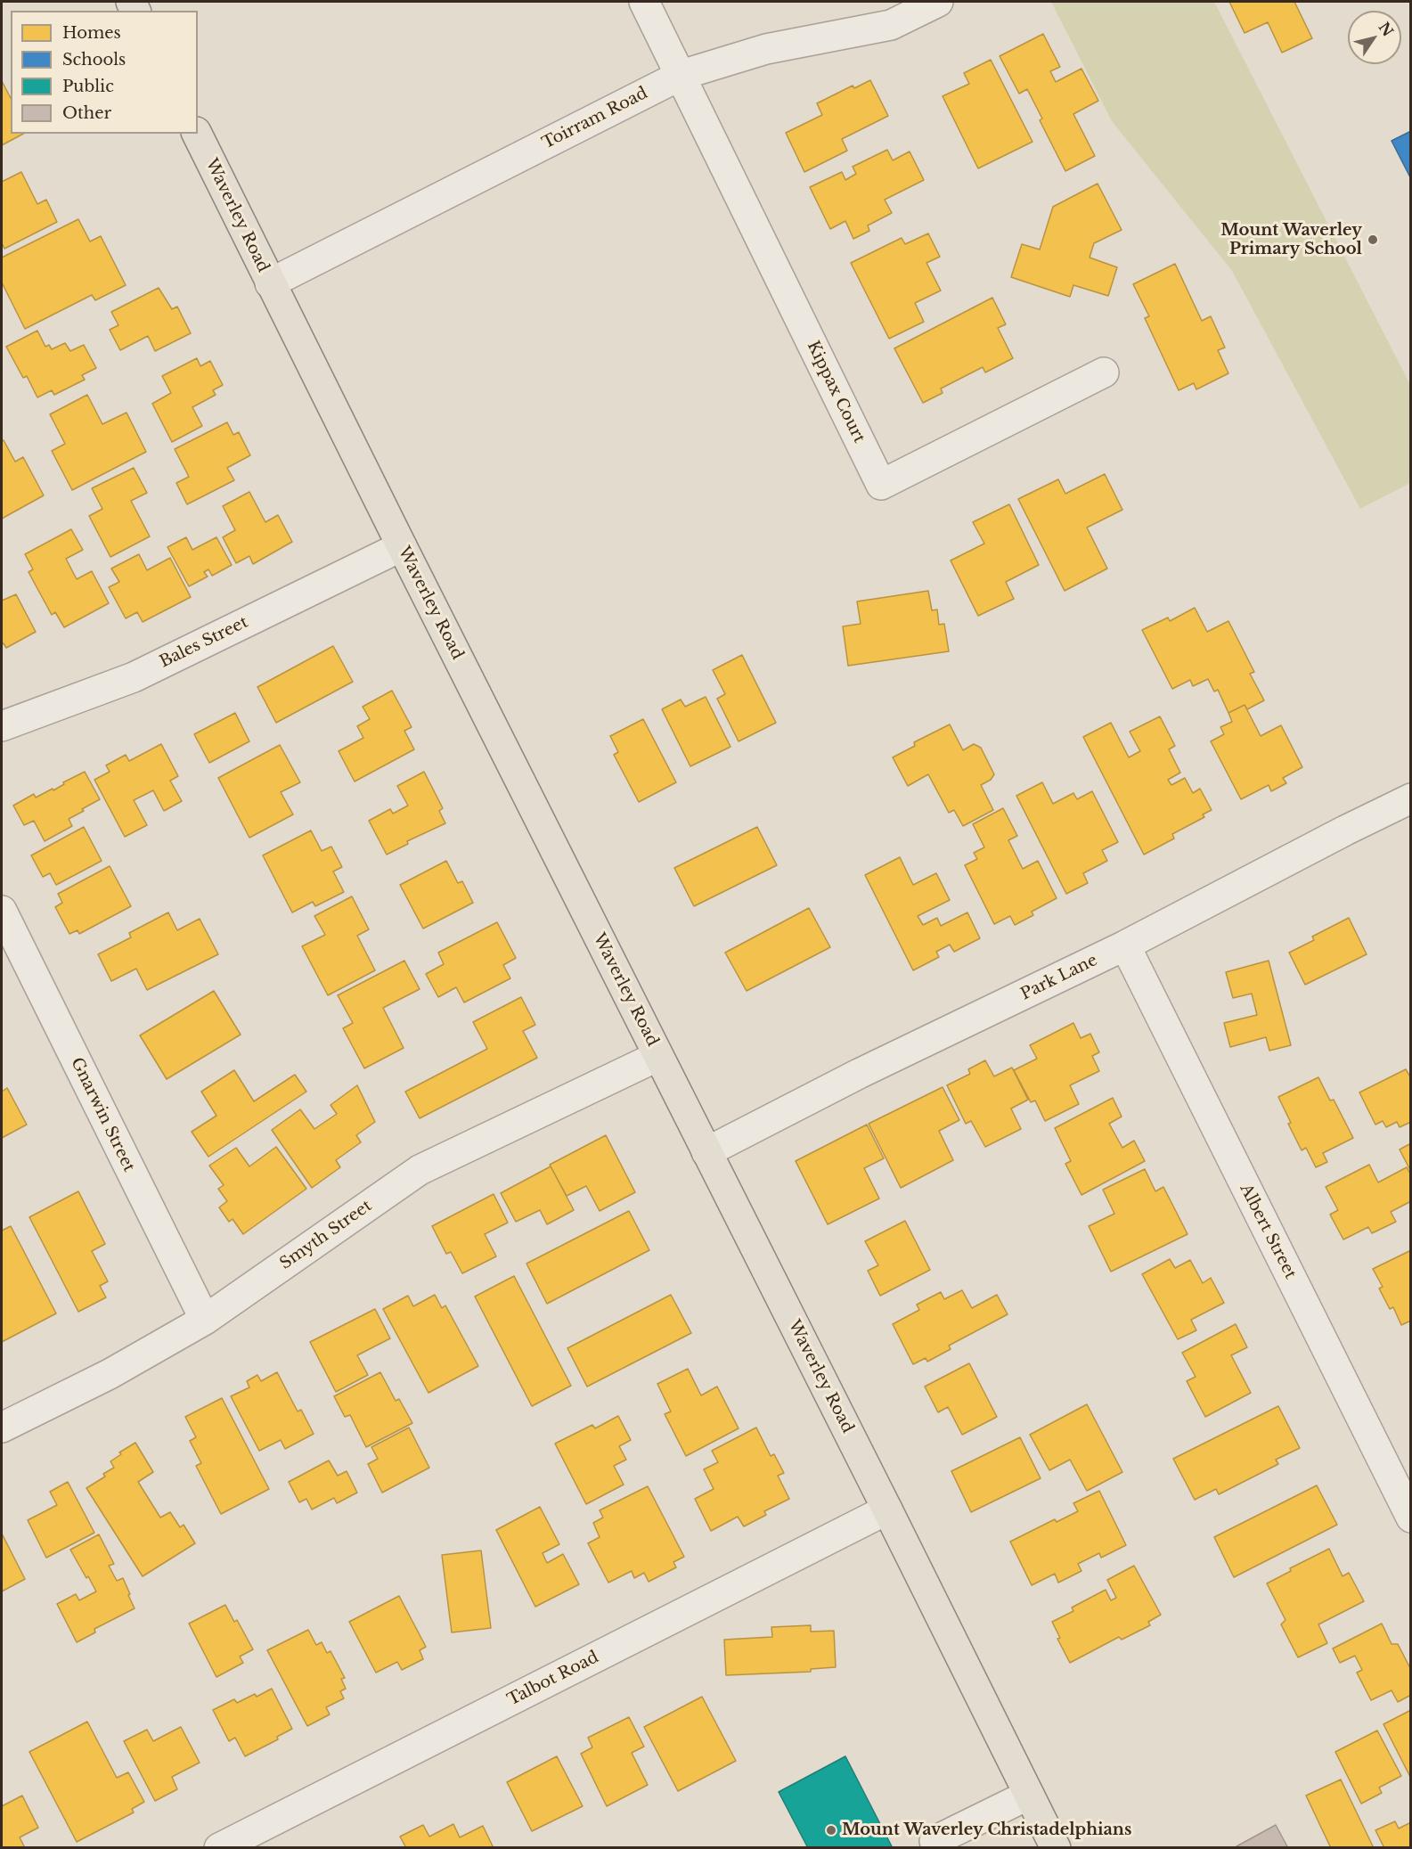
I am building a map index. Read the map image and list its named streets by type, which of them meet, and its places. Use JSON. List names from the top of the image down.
{
  "streets": {
    "main road": ["Waverley Road"],
    "street": [
      "Toirram Road",
      "Kippax Court",
      "Bales Street",
      "Park Lane",
      "Gnarwin Street",
      "Albert Street",
      "Smyth Street",
      "Talbot Road"
    ]
  },
  "crossings": [
    ["Toirram Road", "Waverley Road"],
    ["Toirram Road", "Kippax Court"],
    ["Waverley Road", "Bales Street"],
    ["Waverley Road", "Park Lane"],
    ["Waverley Road", "Smyth Street"],
    ["Waverley Road", "Talbot Road"],
    ["Park Lane", "Albert Street"],
    ["Gnarwin Street", "Smyth Street"]
  ],
  "places": ["Mount Waverley Primary School", "Mount Waverley Christadelphians"],
  "legend": [
    "Homes",
    "Schools",
    "Public",
    "Other"
  ],
  "north": "top right"
}
